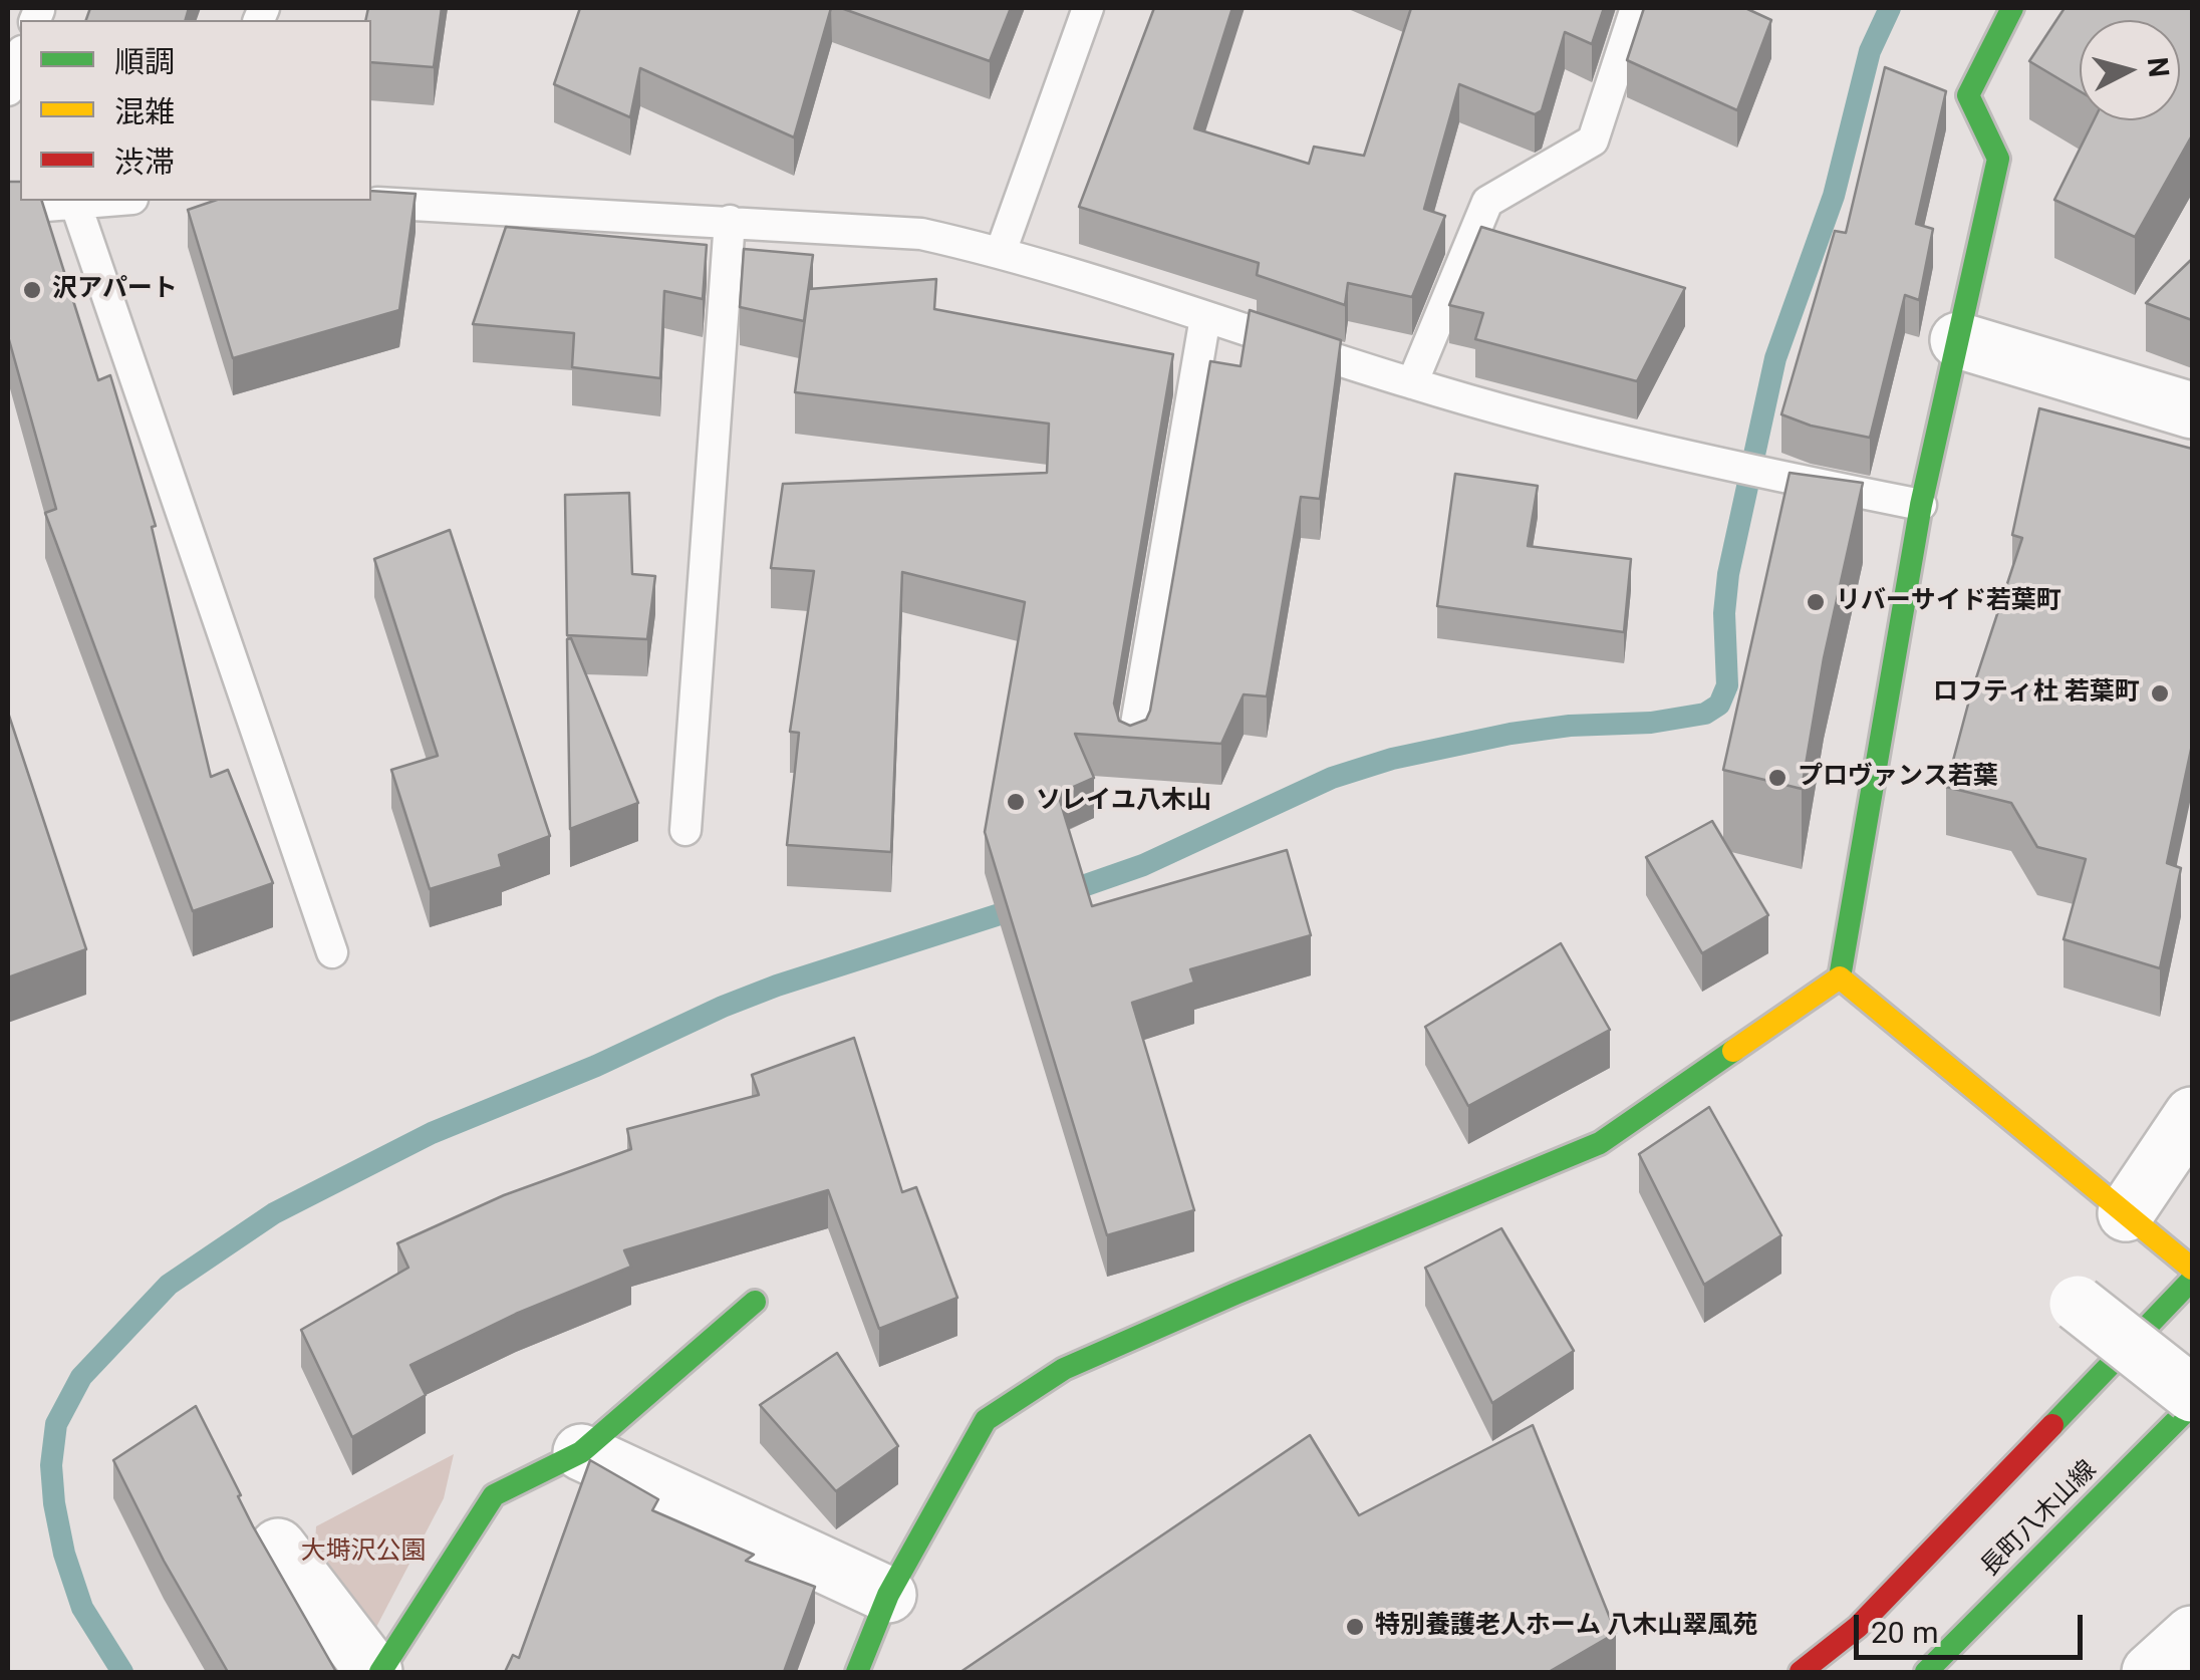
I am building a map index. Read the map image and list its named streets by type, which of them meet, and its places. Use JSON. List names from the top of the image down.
{
  "streets": {
    "street": ["長町八木山線"]
  },
  "parks": ["大塒沢公園"],
  "places": [
    "沢アパート",
    "リバーサイド若葉町",
    "ロフティ杜 若葉町",
    "プロヴァンス若葉",
    "ソレイユ八木山",
    "特別養護老人ホーム 八木山翠風苑"
  ],
  "legend": ["順調", "混雑", "渋滞"],
  "scale_bar": "20 m",
  "north": "right"
}
